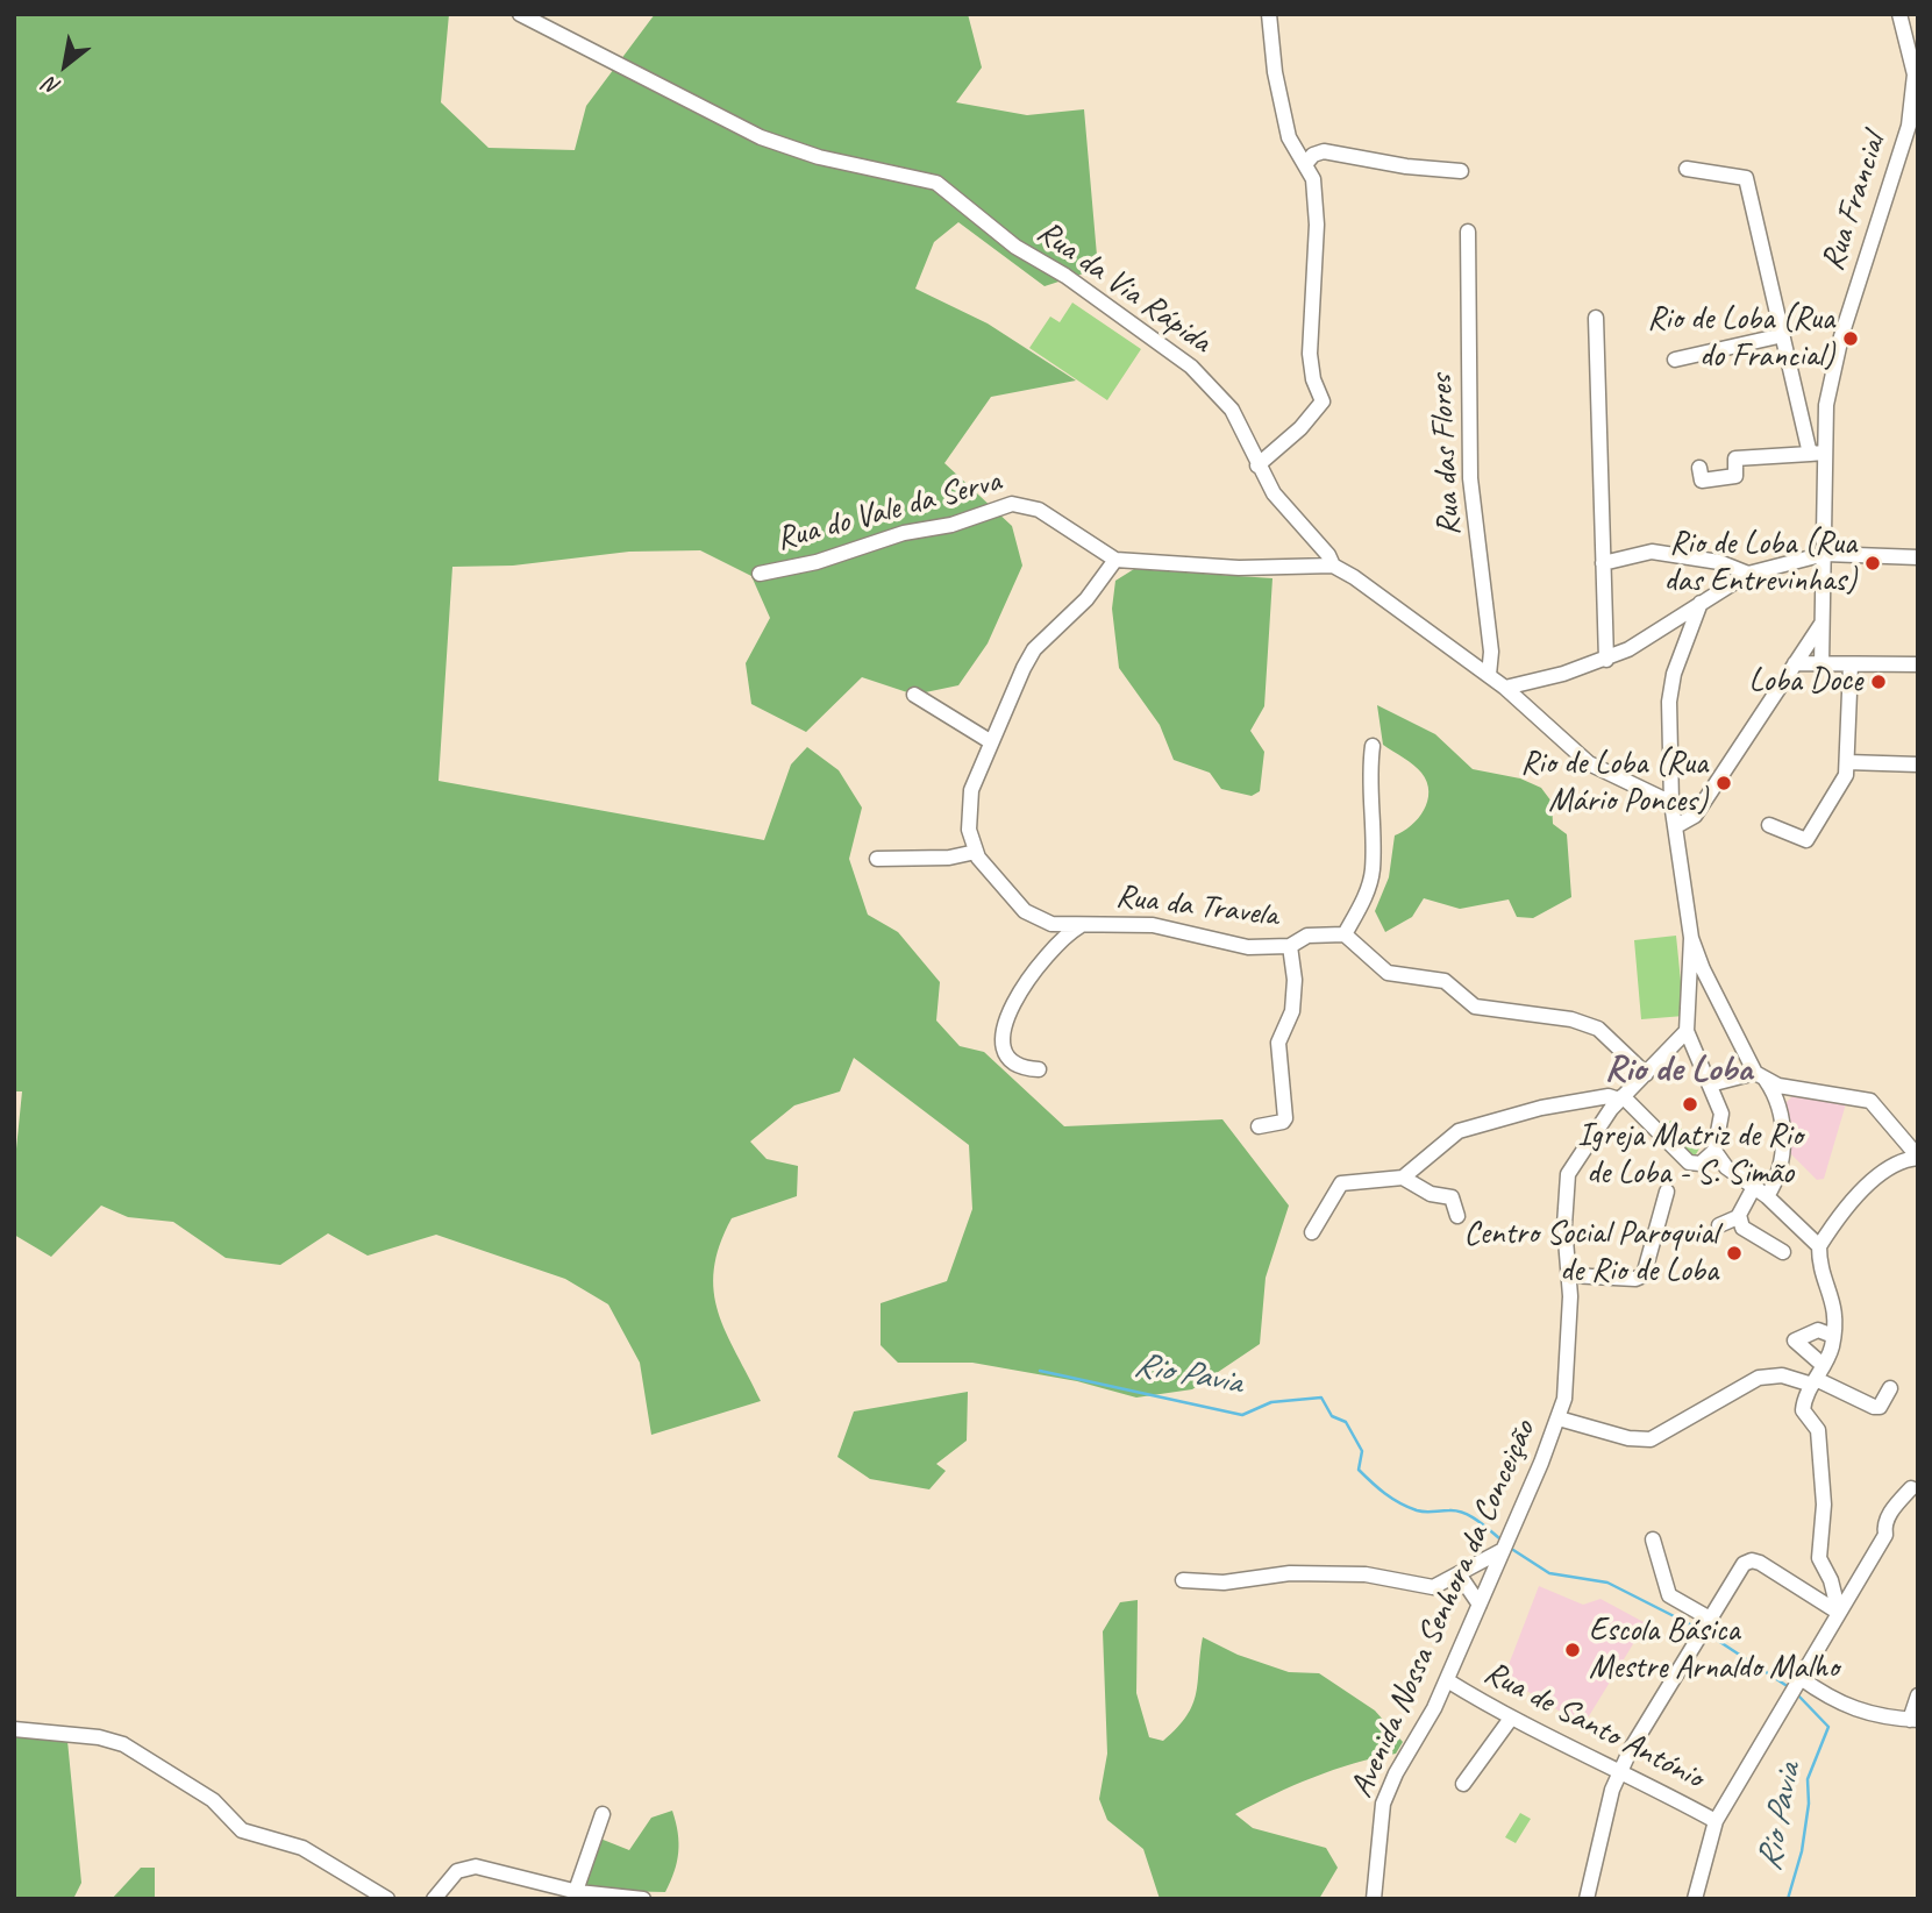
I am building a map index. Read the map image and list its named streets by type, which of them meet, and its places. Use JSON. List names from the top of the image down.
{
  "streets": {
    "street": [
      "Rua Francial",
      "Rua da Via Rápida",
      "Rua das Flores",
      "Rua do Vale da Serva",
      "Rua da Travela",
      "Avenida Nossa Senhora da Conceição",
      "Rua de Santo António"
    ]
  },
  "crossings": [
    ["Rua da Via Rápida", "Rua das Flores"],
    ["Avenida Nossa Senhora da Conceição", "Rua de Santo António"]
  ],
  "districts": ["Rio de Loba"],
  "water": ["Rio Pavia"],
  "places": [
    "Rio de Loba (Rua do Francial)",
    "Rio de Loba (Rua das Entrevinhas)",
    "Loba Doce",
    "Rio de Loba (Rua Mário Ponces)",
    "Igreja Matriz de Rio de Loba - S. Simão",
    "Centro Social Paroquial de Rio de Loba",
    "Escola Básica Mestre Arnaldo Malho"
  ],
  "north": "bottom left"
}
